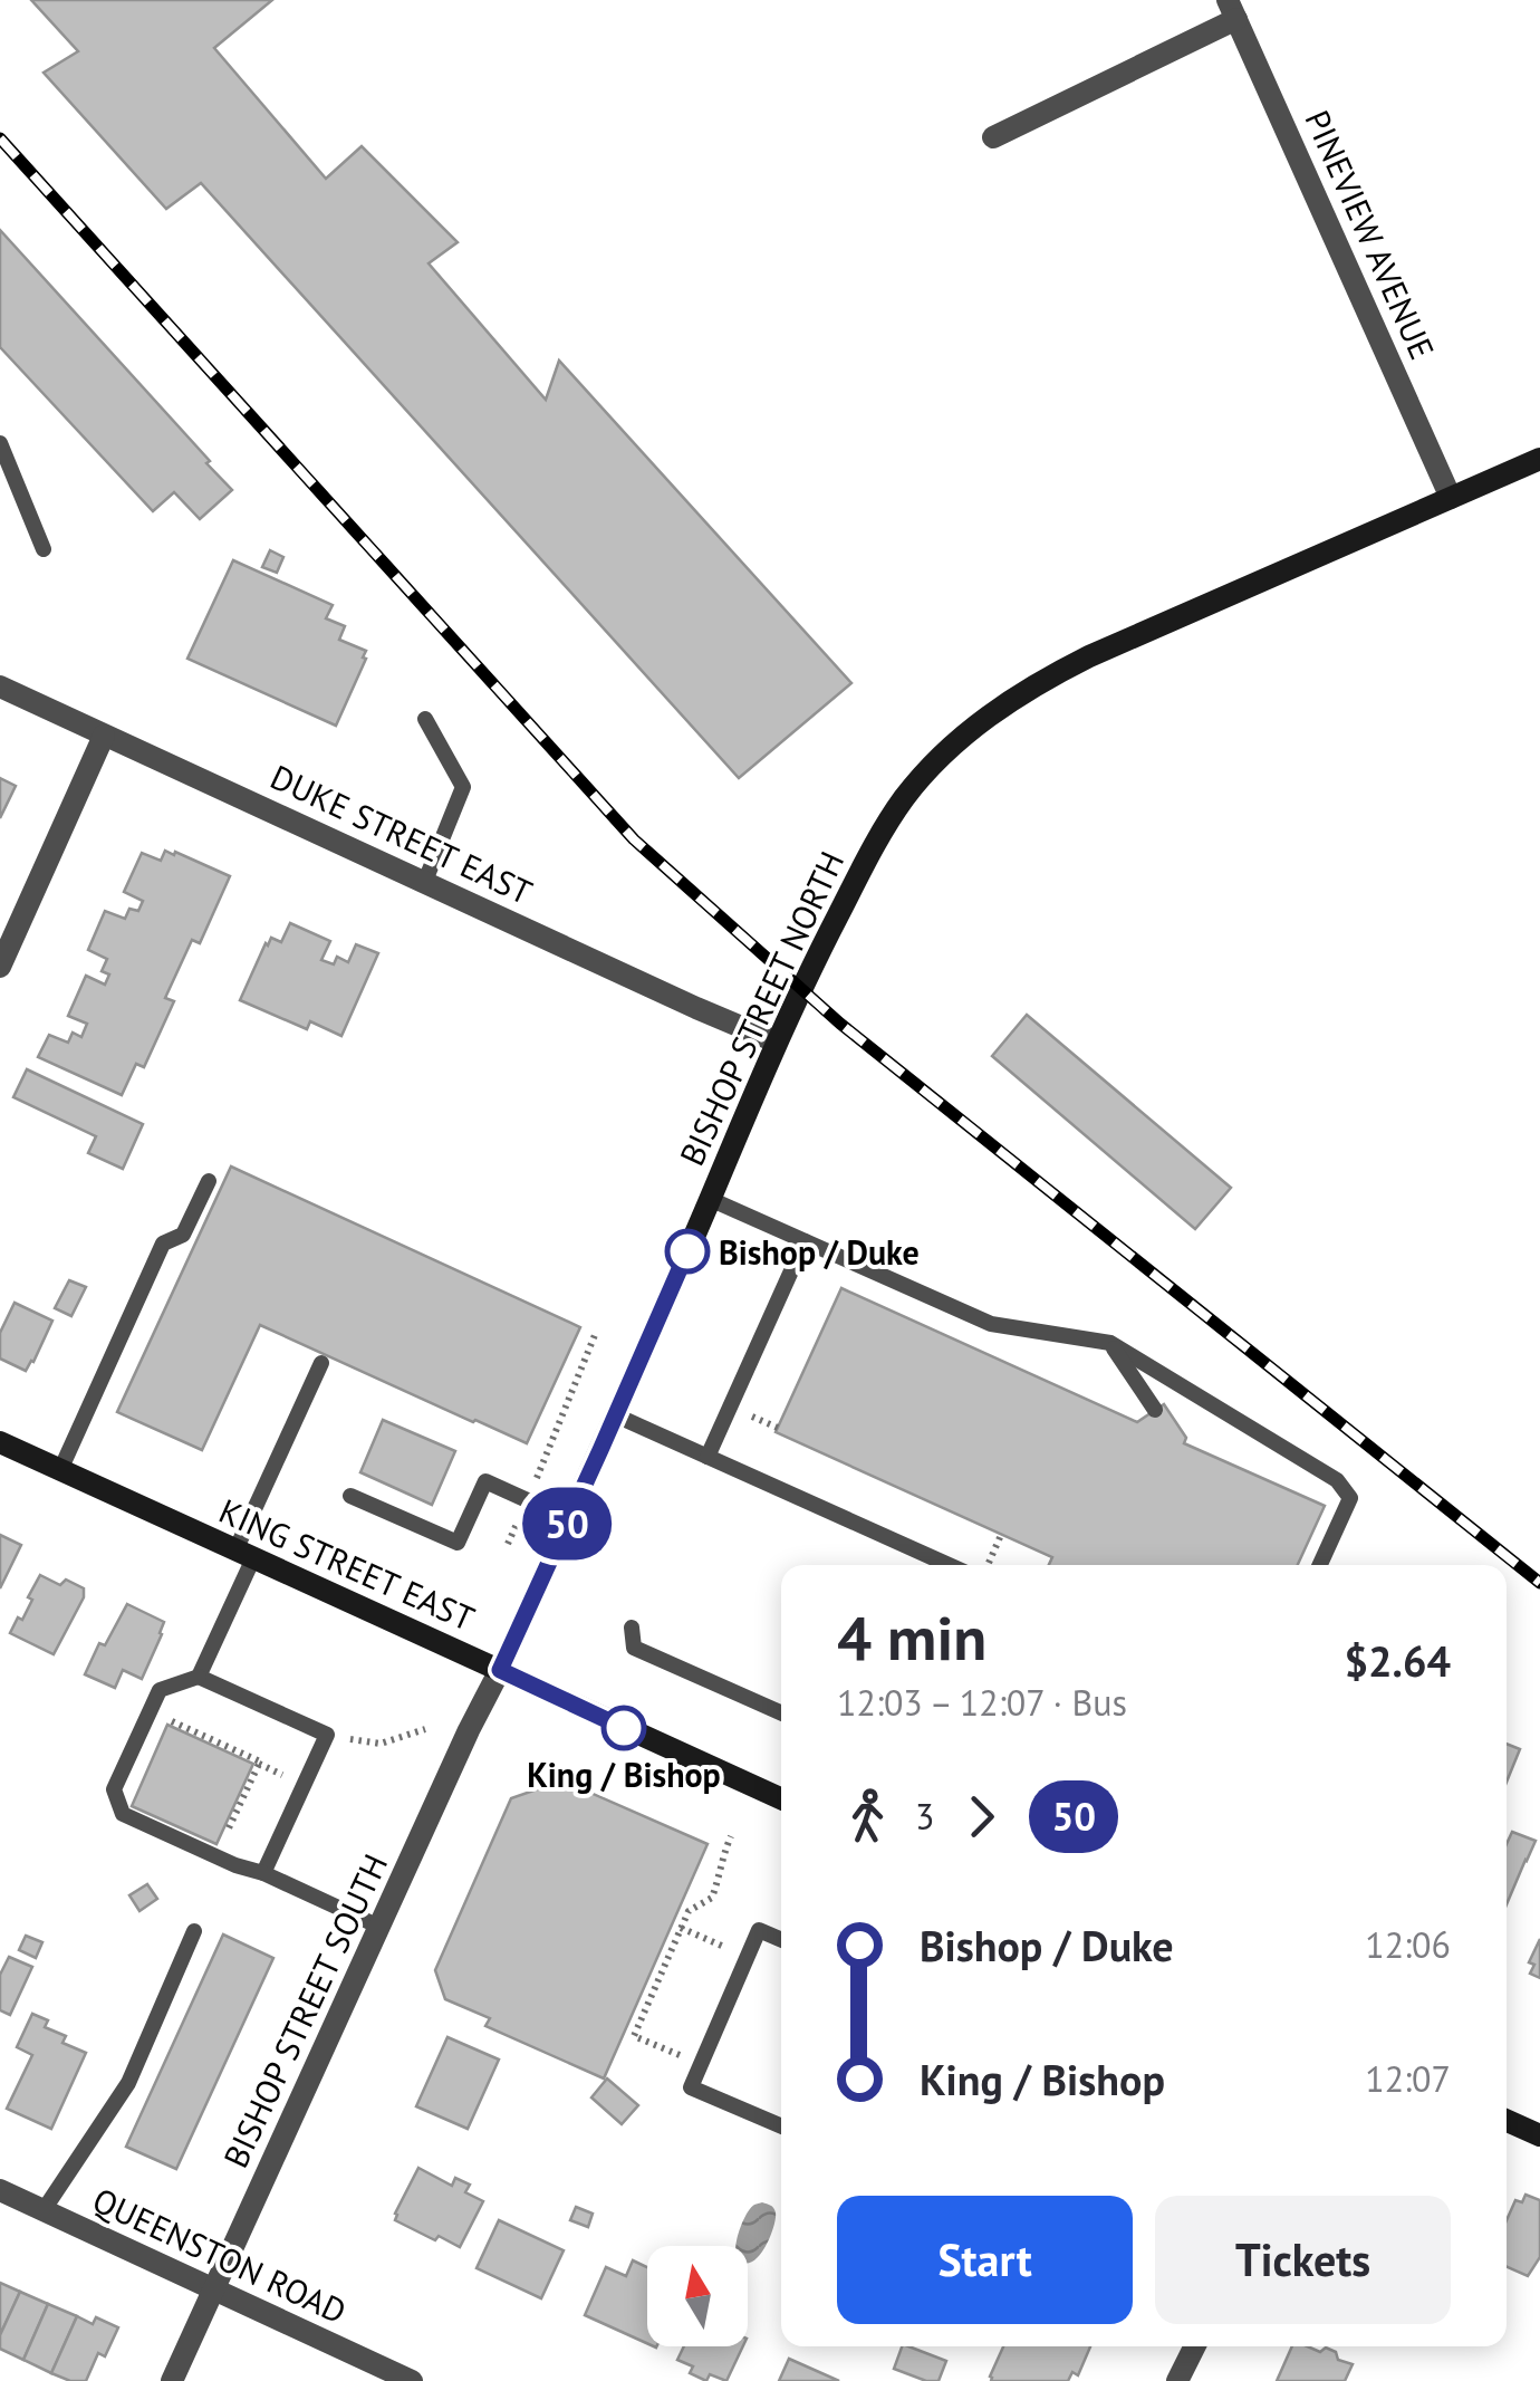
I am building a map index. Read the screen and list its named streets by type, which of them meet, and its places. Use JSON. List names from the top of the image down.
{
  "streets": {
    "main road": ["BISHOP STREET NORTH", "KING STREET EAST"],
    "street": [
      "PINEVIEW AVENUE",
      "DUKE STREET EAST",
      "BISHOP STREET SOUTH",
      "QUEENSTON ROAD"
    ]
  },
  "crossings": [
    ["PINEVIEW AVENUE", "BISHOP STREET NORTH"],
    ["DUKE STREET EAST", "BISHOP STREET NORTH"],
    ["BISHOP STREET NORTH", "KING STREET EAST"],
    ["BISHOP STREET NORTH", "BISHOP STREET SOUTH"],
    ["KING STREET EAST", "BISHOP STREET SOUTH"],
    ["BISHOP STREET SOUTH", "QUEENSTON ROAD"]
  ],
  "places": ["Bishop / Duke", "King / Bishop"],
  "lines": ["bus line 50"],
  "north": "top",
  "page": {
    "on_map": "50",
    "heading": ["4 min", "12:03 – 12:07 · Bus", "$2.64"],
    "legs": ["3", "50"],
    "list": [
      {
        "name": "Bishop / Duke",
        "value": "12:06"
      },
      {
        "name": "King / Bishop",
        "value": "12:07"
      }
    ],
    "buttons": ["Start", "Tickets"]
  }
}
